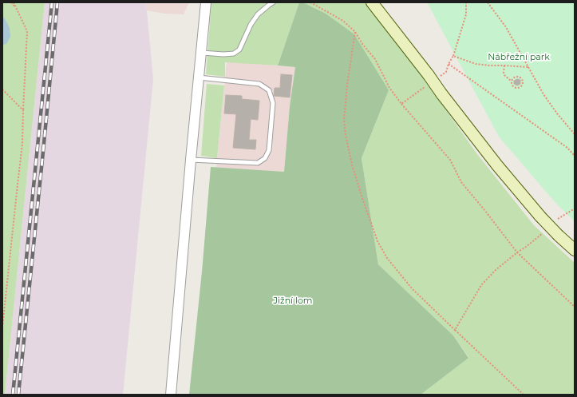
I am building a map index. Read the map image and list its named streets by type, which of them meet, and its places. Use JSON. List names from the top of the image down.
{
  "parks": ["Nábřežní park", "Jižní lom"]
}
